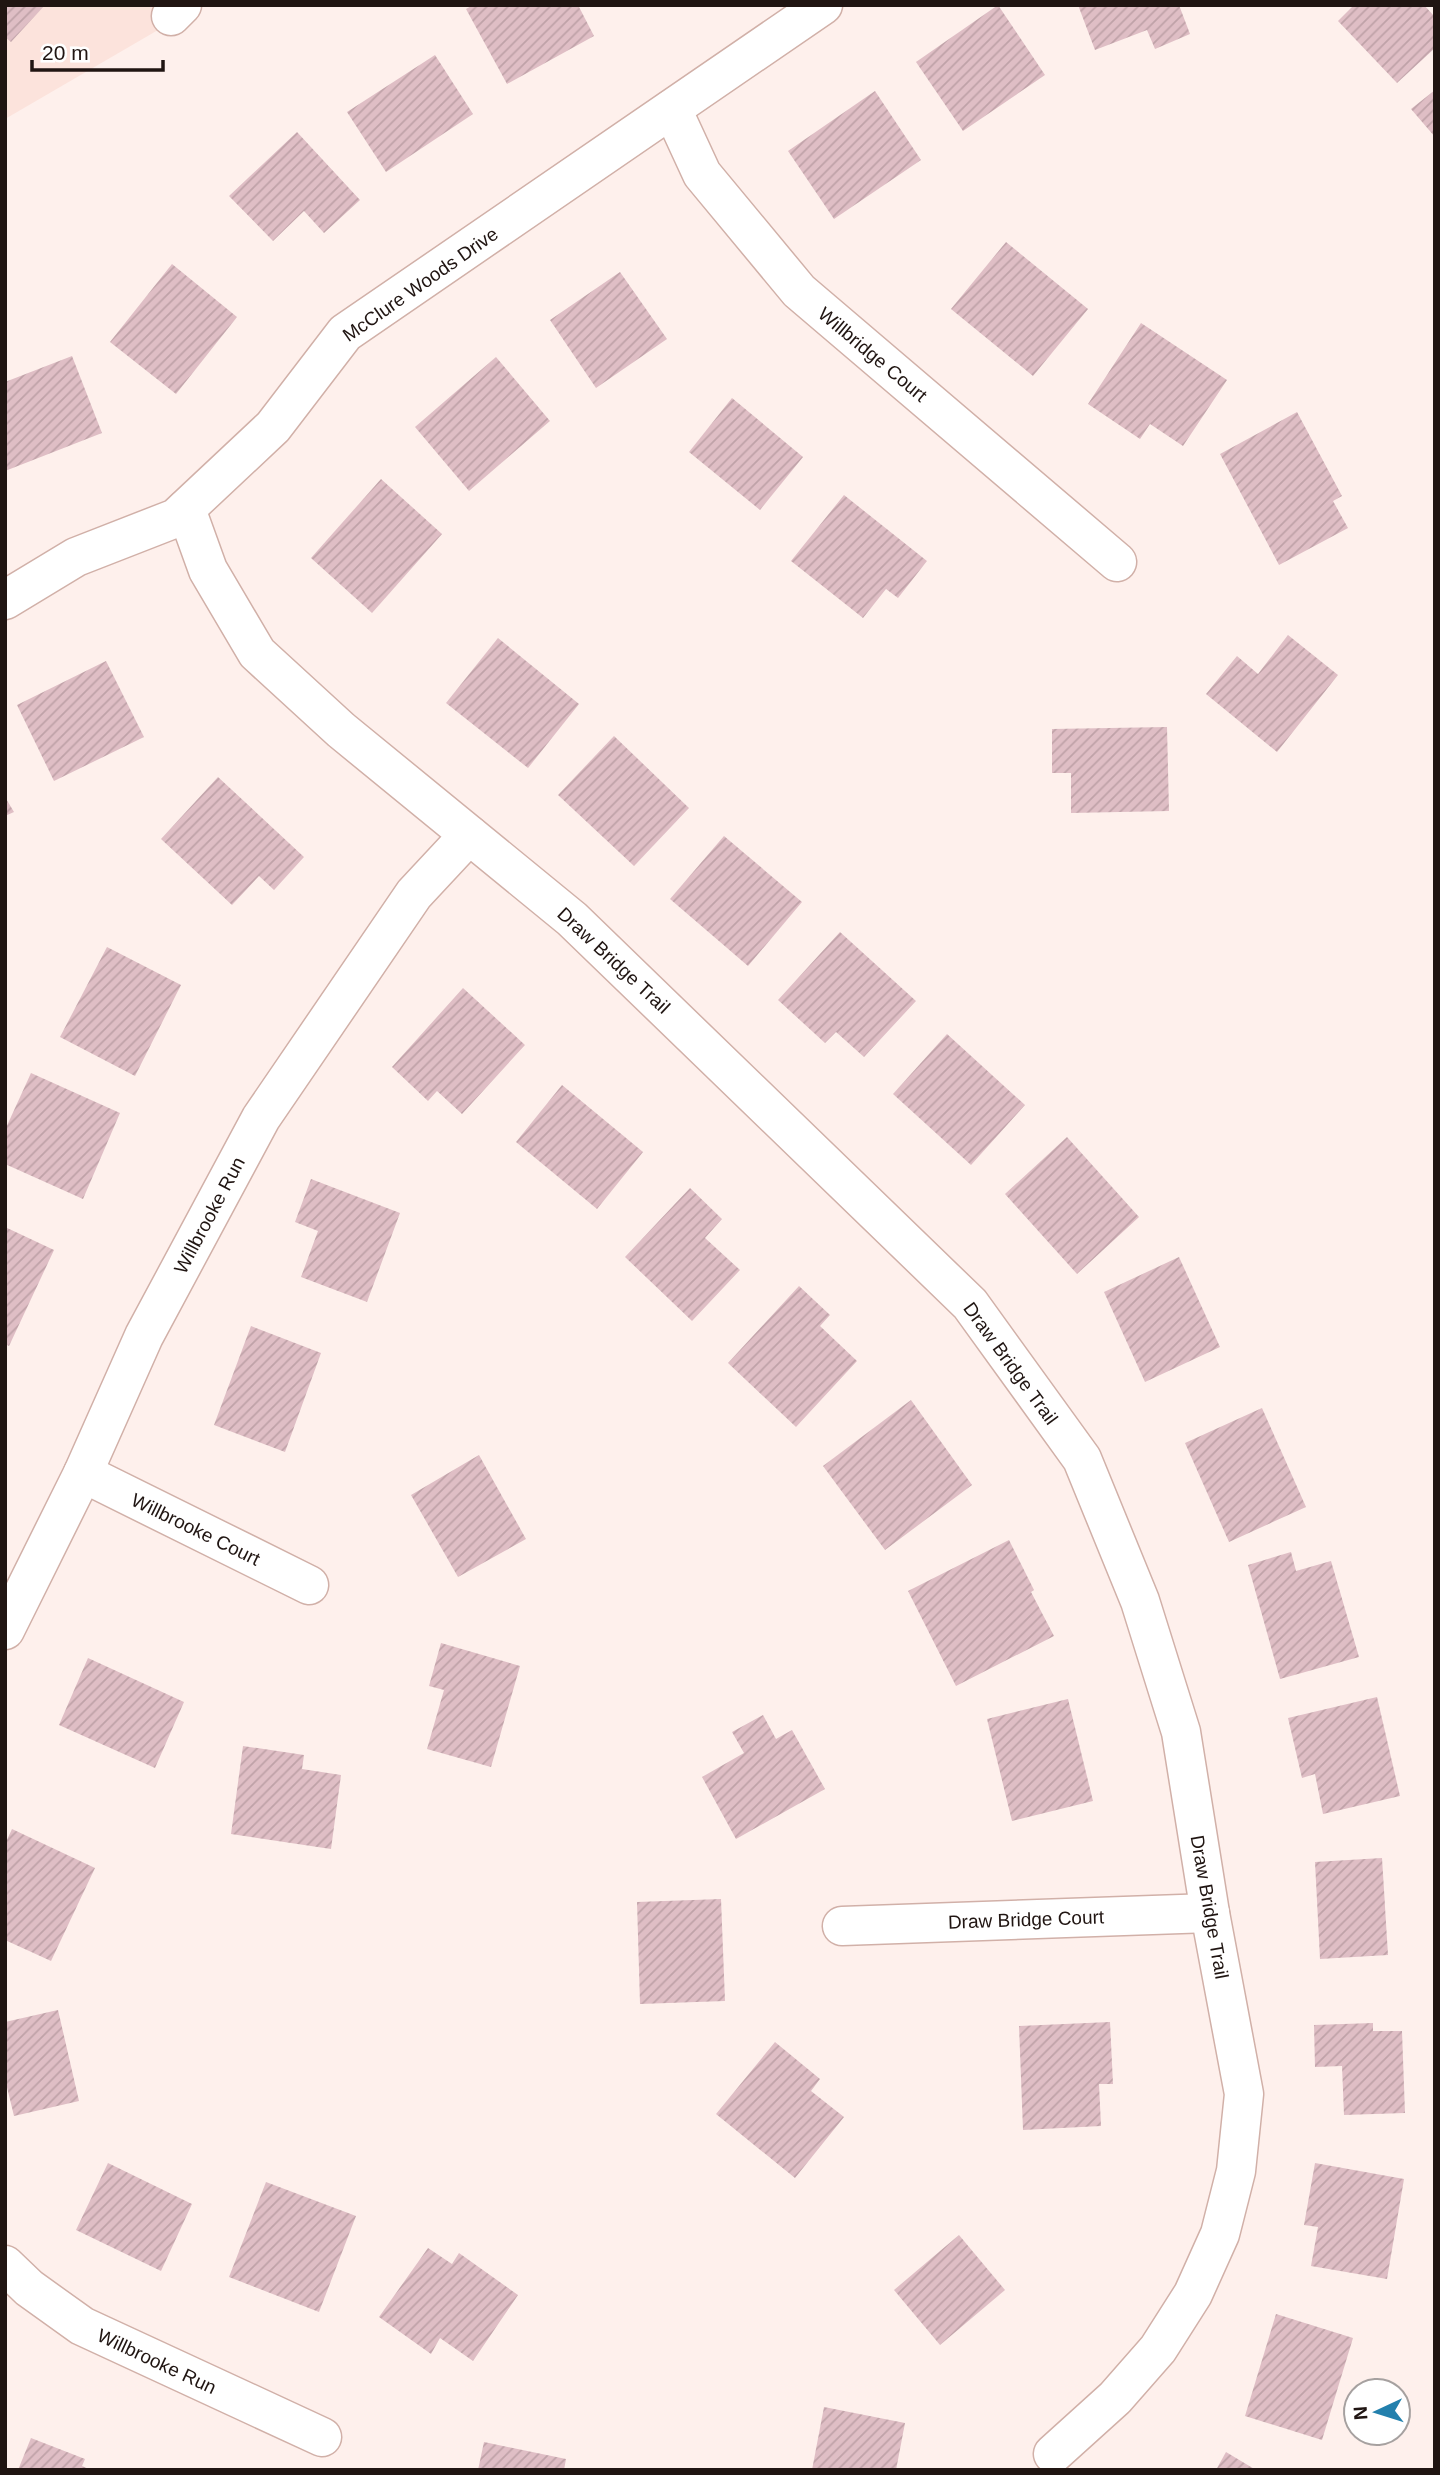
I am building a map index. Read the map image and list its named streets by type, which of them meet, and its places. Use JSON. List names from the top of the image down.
{
  "streets": {
    "street": [
      "McClure Woods Drive",
      "Willbridge Court",
      "Draw Bridge Trail",
      "Willbrooke Run",
      "Willbrooke Court",
      "Draw Bridge Court"
    ]
  },
  "crossings": [
    ["McClure Woods Drive", "Willbridge Court"],
    ["McClure Woods Drive", "Draw Bridge Trail"],
    ["Draw Bridge Trail", "Willbrooke Run"],
    ["Draw Bridge Trail", "Draw Bridge Court"],
    ["Willbrooke Run", "Willbrooke Court"]
  ],
  "scale_bar": "20 m",
  "north": "left"
}
